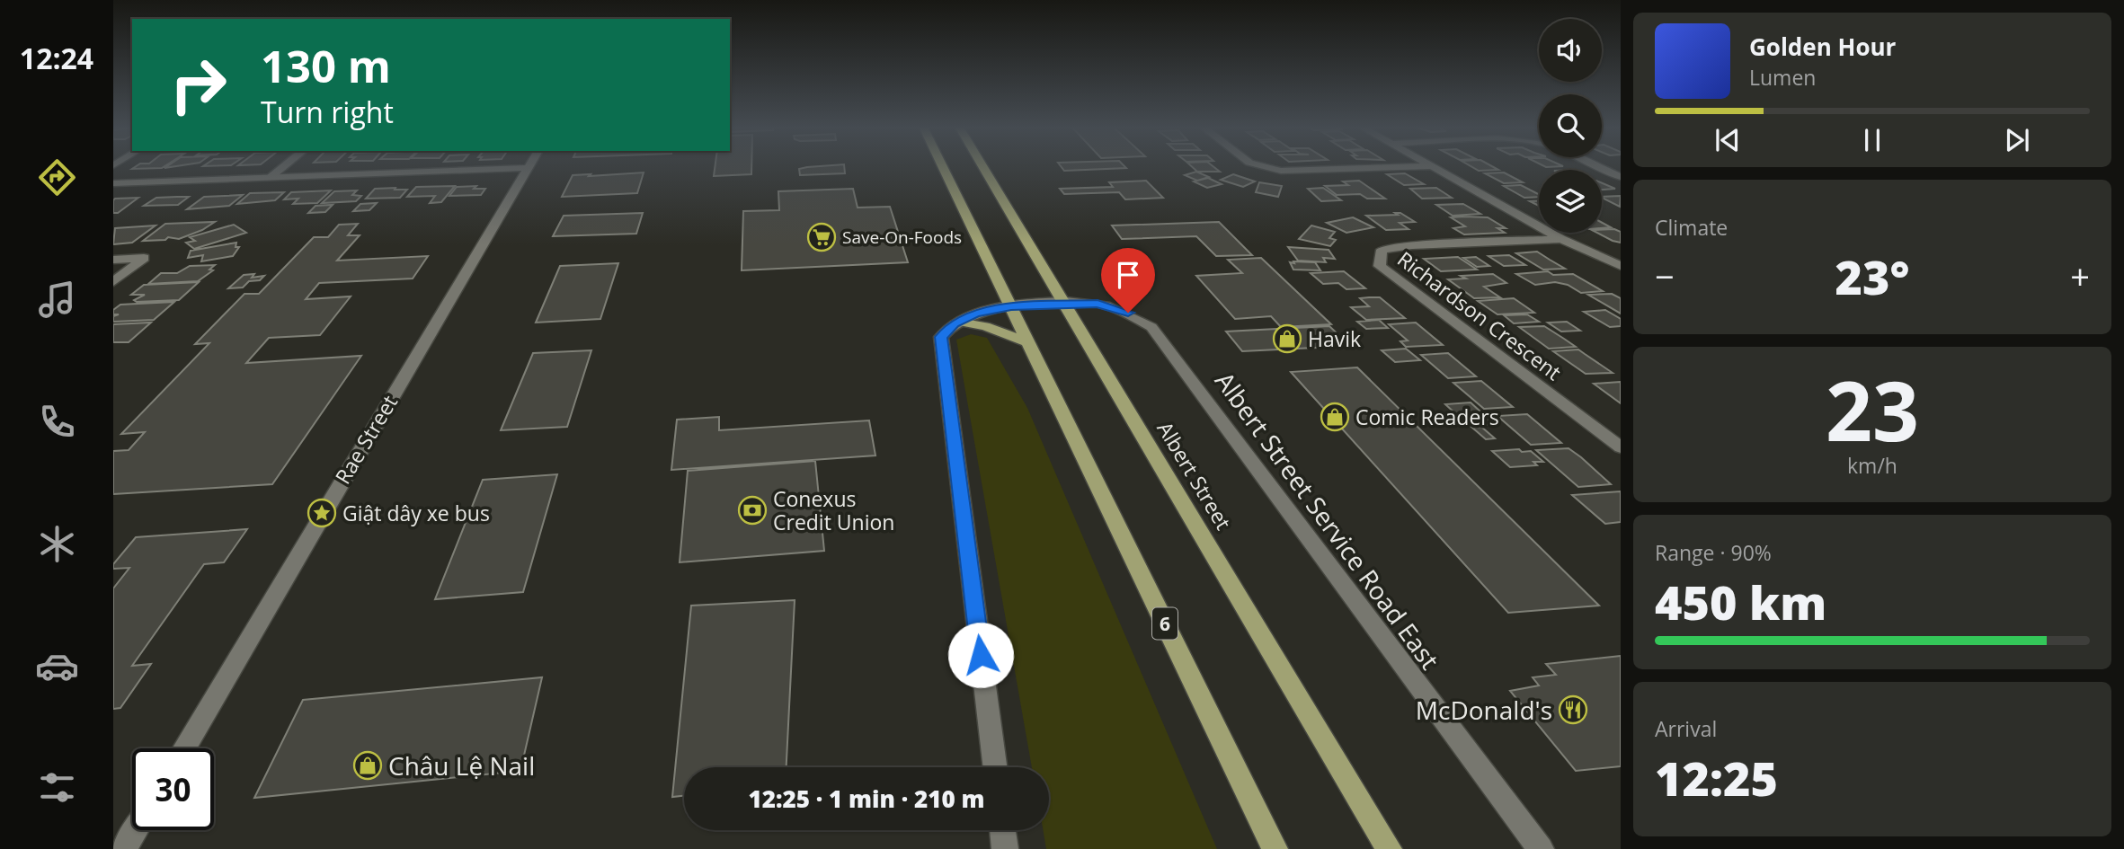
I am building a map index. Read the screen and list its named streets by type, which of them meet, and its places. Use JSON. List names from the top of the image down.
{
  "streets": {
    "main road": ["Albert Street", "6"],
    "street": ["Richardson Crescent", "Rae Street", "Albert Street Service Road East"]
  },
  "crossings": [
    ["Albert Street", "Albert Street Service Road East"],
    ["Albert Street Service Road East", "6"]
  ],
  "places": {
    "supermarket": ["Save-On-Foods"],
    "shop": ["Havik", "Comic Readers", "Châu Lệ Nail"],
    "bank": ["Conexus Credit Union"],
    "place": ["Giật dây xe bus"],
    "restaurant": ["McDonald's"]
  },
  "page": {
    "tabs": "12:24",
    "turn": ["130 m", "Turn right"],
    "song": ["Golden Hour", "Lumen"],
    "tile": [
      "Climate",
      ["23", "km/h"],
      ["Range · 90%", "450 km"],
      ["Arrival", "12:25"]
    ],
    "heat": ["−", "23°", "+"],
    "limit": "30",
    "trip": "12:25 · 1 min · 210 m"
  }
}
